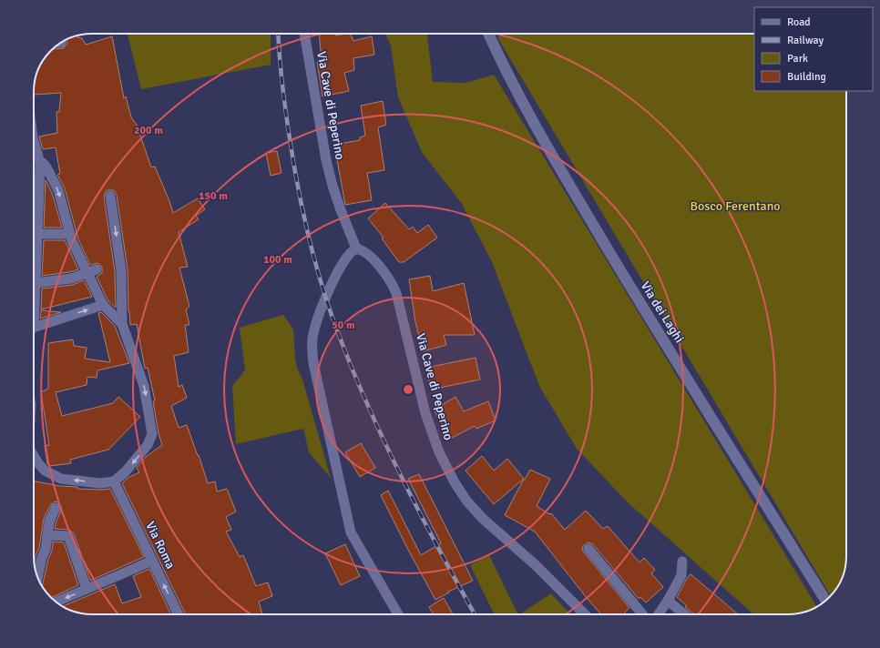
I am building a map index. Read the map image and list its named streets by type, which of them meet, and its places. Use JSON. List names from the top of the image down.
{
  "streets": {
    "main road": ["Via dei Laghi"],
    "street": ["Via Cave di Peperino", "Via Roma"]
  },
  "one_way": ["Via Roma"],
  "parks": ["Bosco Ferentano"],
  "legend": [
    "Road",
    "Railway",
    "Park",
    "Building"
  ],
  "rings": [
    "200 m",
    "150 m",
    "100 m",
    "50 m"
  ]
}
